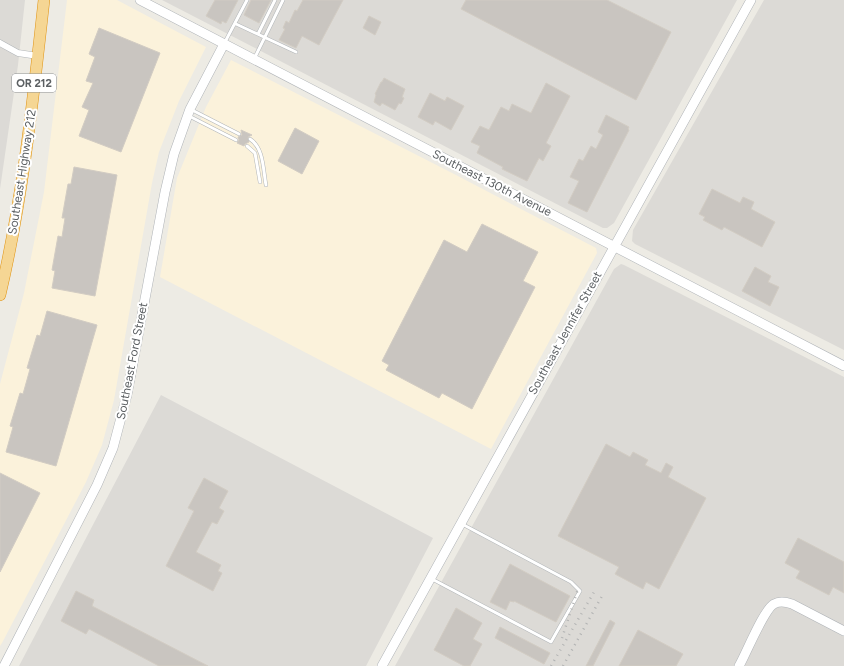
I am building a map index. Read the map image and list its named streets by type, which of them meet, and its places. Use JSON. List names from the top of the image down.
{
  "streets": {
    "highway": ["OR 212", "Southeast Highway 212"],
    "street": ["Southeast 130th Avenue", "Southeast Jennifer Street", "Southeast Ford Street"]
  },
  "crossings": [
    ["Southeast 130th Avenue", "Southeast Jennifer Street"],
    ["Southeast 130th Avenue", "Southeast Ford Street"]
  ]
}
